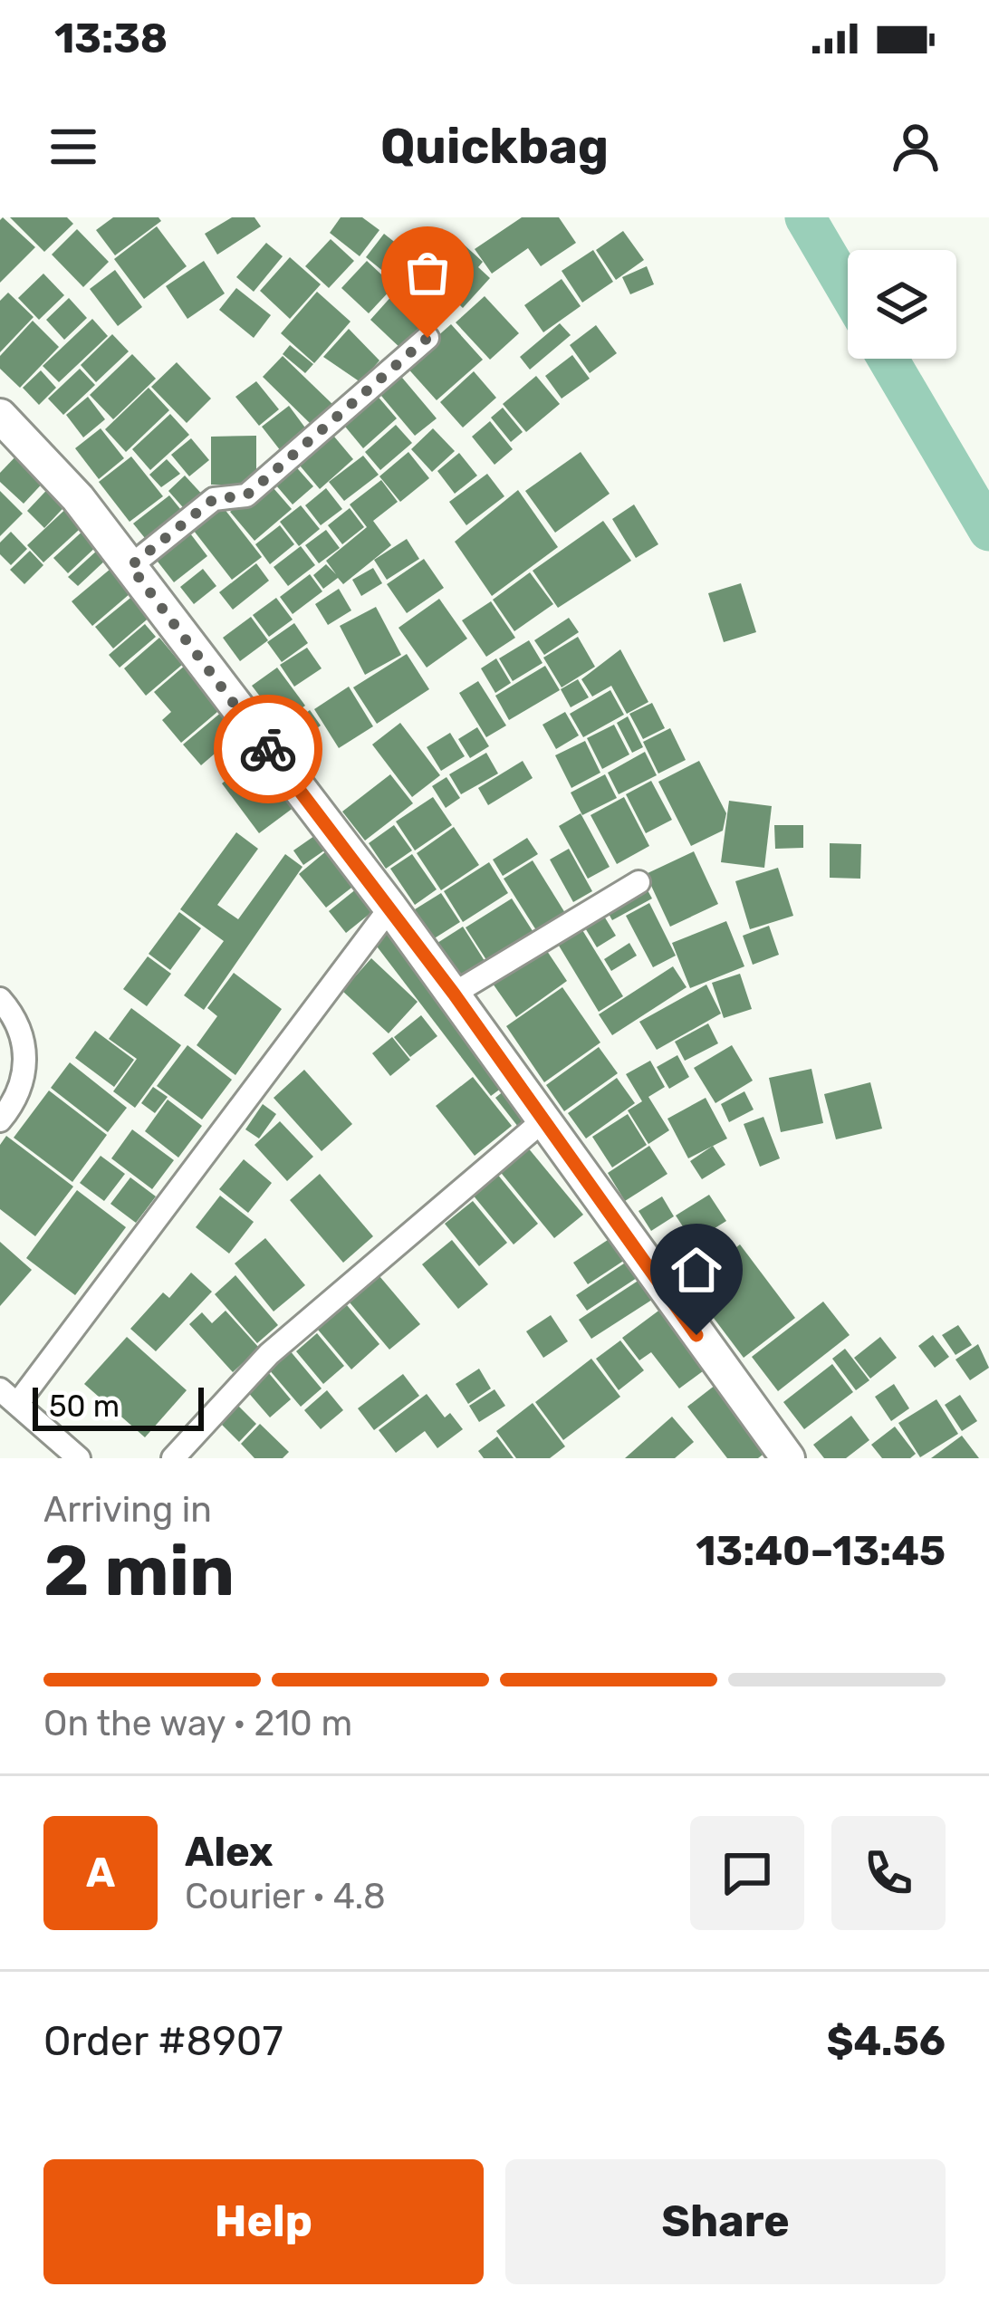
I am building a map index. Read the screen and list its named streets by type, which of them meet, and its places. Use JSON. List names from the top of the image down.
{
  "scale_bar": "50 m",
  "page": {
    "status": "13:38",
    "header": "Quickbag",
    "scale": "50 m",
    "heading": ["2 min", "Arriving in", "13:40–13:45"],
    "panel": [
      "Alex",
      "Courier · 4.8",
      "Order #8907",
      "$4.56"
    ],
    "bar": "On the way · 210 m",
    "round": "A",
    "buttons": ["Help", "Share"]
  }
}
